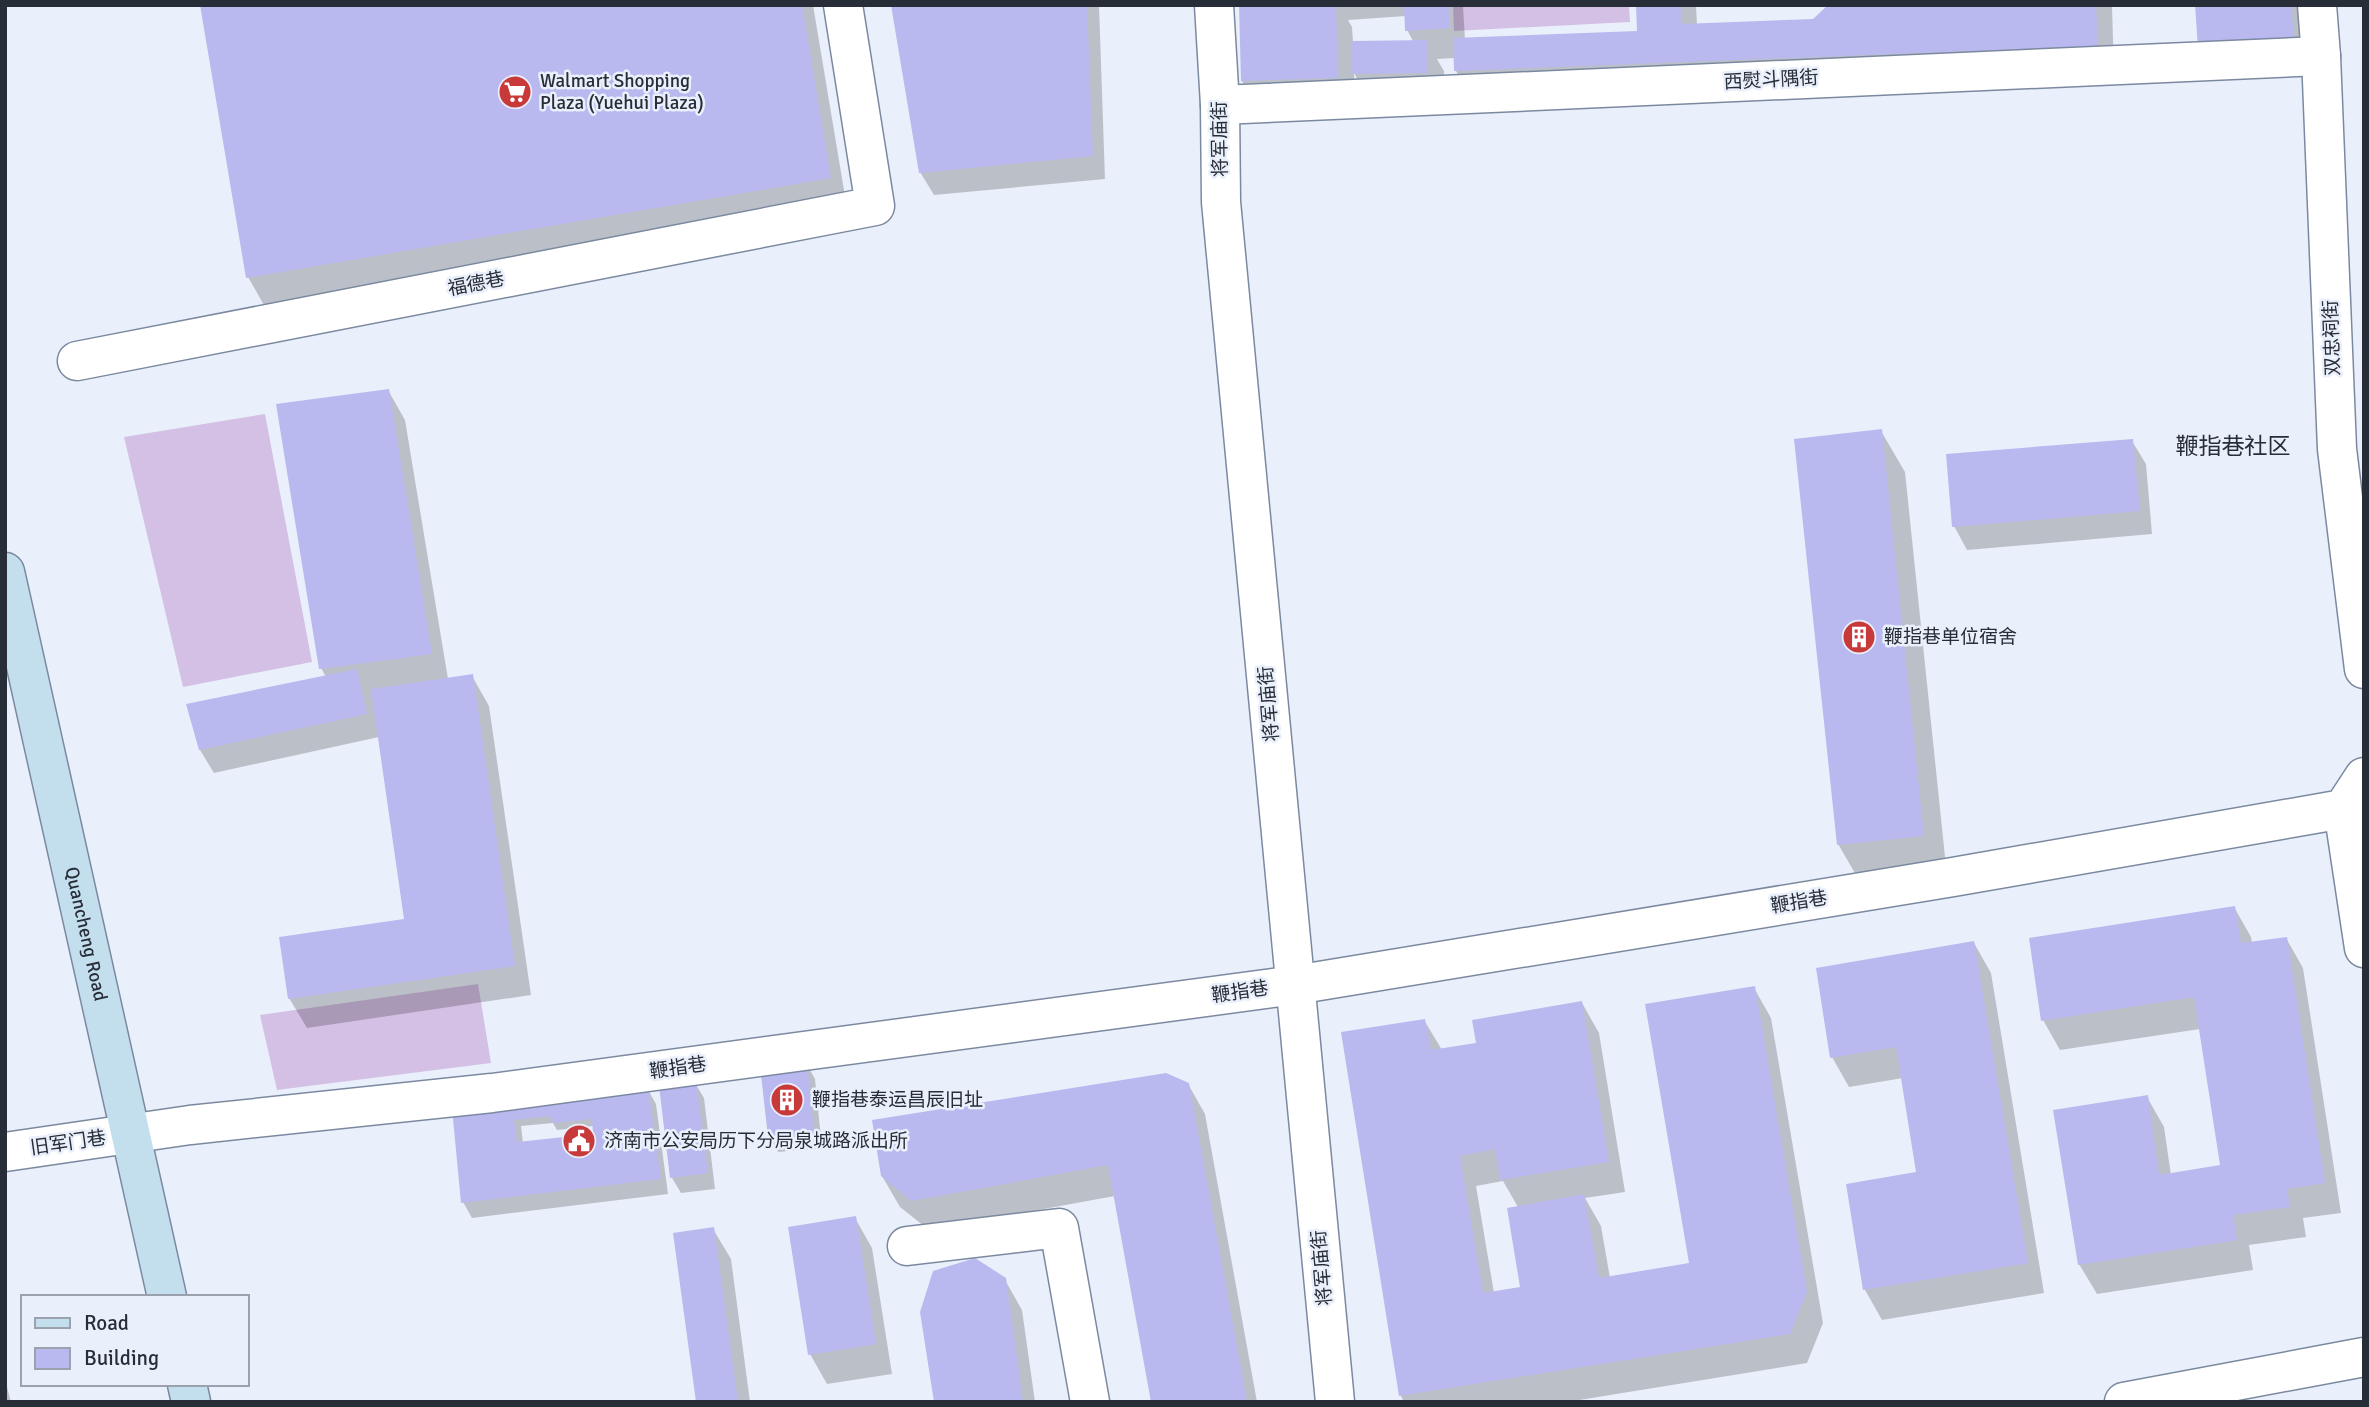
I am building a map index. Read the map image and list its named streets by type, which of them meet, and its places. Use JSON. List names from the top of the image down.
{
  "streets": {
    "main road": ["Quancheng Road"],
    "street": [
      "西熨斗隅街",
      "将军庙街",
      "福德巷",
      "双忠祠街",
      "鞭指巷",
      "旧军门巷"
    ]
  },
  "crossings": [
    ["西熨斗隅街", "将军庙街"],
    ["西熨斗隅街", "双忠祠街"],
    ["将军庙街", "鞭指巷"],
    ["鞭指巷", "Quancheng Road"],
    ["鞭指巷", "旧军门巷"],
    ["Quancheng Road", "旧军门巷"]
  ],
  "districts": ["鞭指巷社区"],
  "places": {
    "supermarket": ["Walmart Shopping Plaza (Yuehui Plaza)"],
    "building": ["鞭指巷单位宿舍", "鞭指巷泰运昌辰旧址"],
    "public building": ["济南市公安局历下分局泉城路派出所"]
  },
  "legend": ["Road", "Building"]
}
